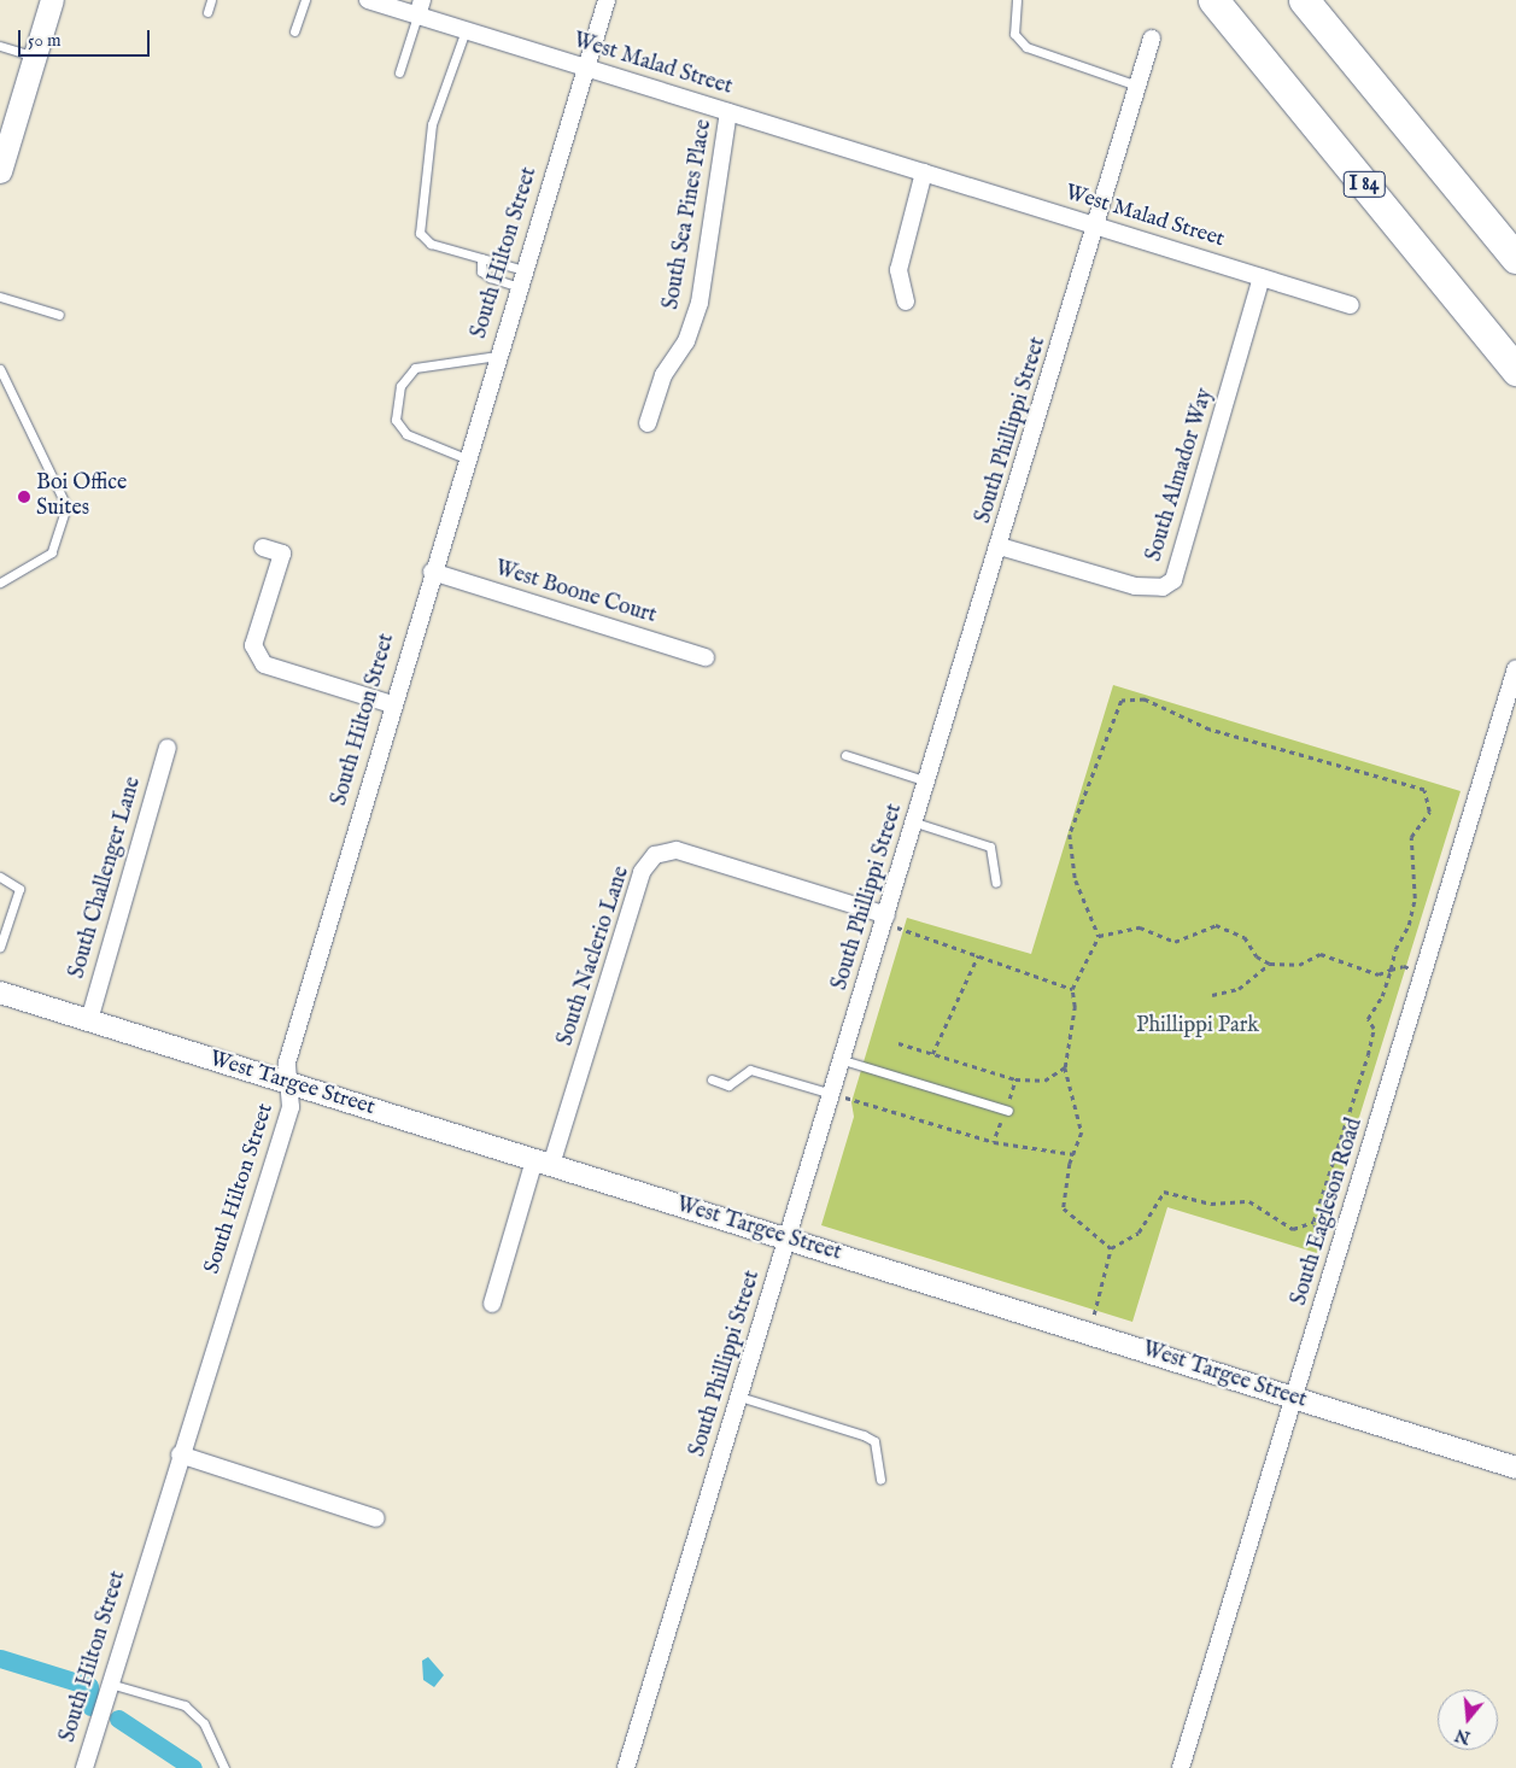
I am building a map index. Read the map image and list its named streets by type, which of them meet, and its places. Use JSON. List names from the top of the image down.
{
  "streets": {
    "highway": ["I 84"],
    "street": [
      "West Malad Street",
      "South Sea Pines Place",
      "South Hilton Street",
      "South Phillippi Street",
      "South Almador Way",
      "West Boone Court",
      "South Challenger Lane",
      "South Naclerio Lane",
      "West Targee Street",
      "South Eagleson Road"
    ]
  },
  "crossings": [
    ["West Malad Street", "South Sea Pines Place"],
    ["West Malad Street", "South Hilton Street"],
    ["West Malad Street", "South Phillippi Street"],
    ["West Malad Street", "South Almador Way"],
    ["South Hilton Street", "West Boone Court"],
    ["South Hilton Street", "West Targee Street"],
    ["South Phillippi Street", "South Almador Way"],
    ["South Phillippi Street", "South Naclerio Lane"],
    ["South Phillippi Street", "West Targee Street"],
    ["South Challenger Lane", "West Targee Street"],
    ["South Naclerio Lane", "West Targee Street"],
    ["West Targee Street", "South Eagleson Road"]
  ],
  "parks": ["Phillippi Park"],
  "places": ["Boi Office Suites"],
  "scale_bar": "50 m",
  "north": "bottom"
}
